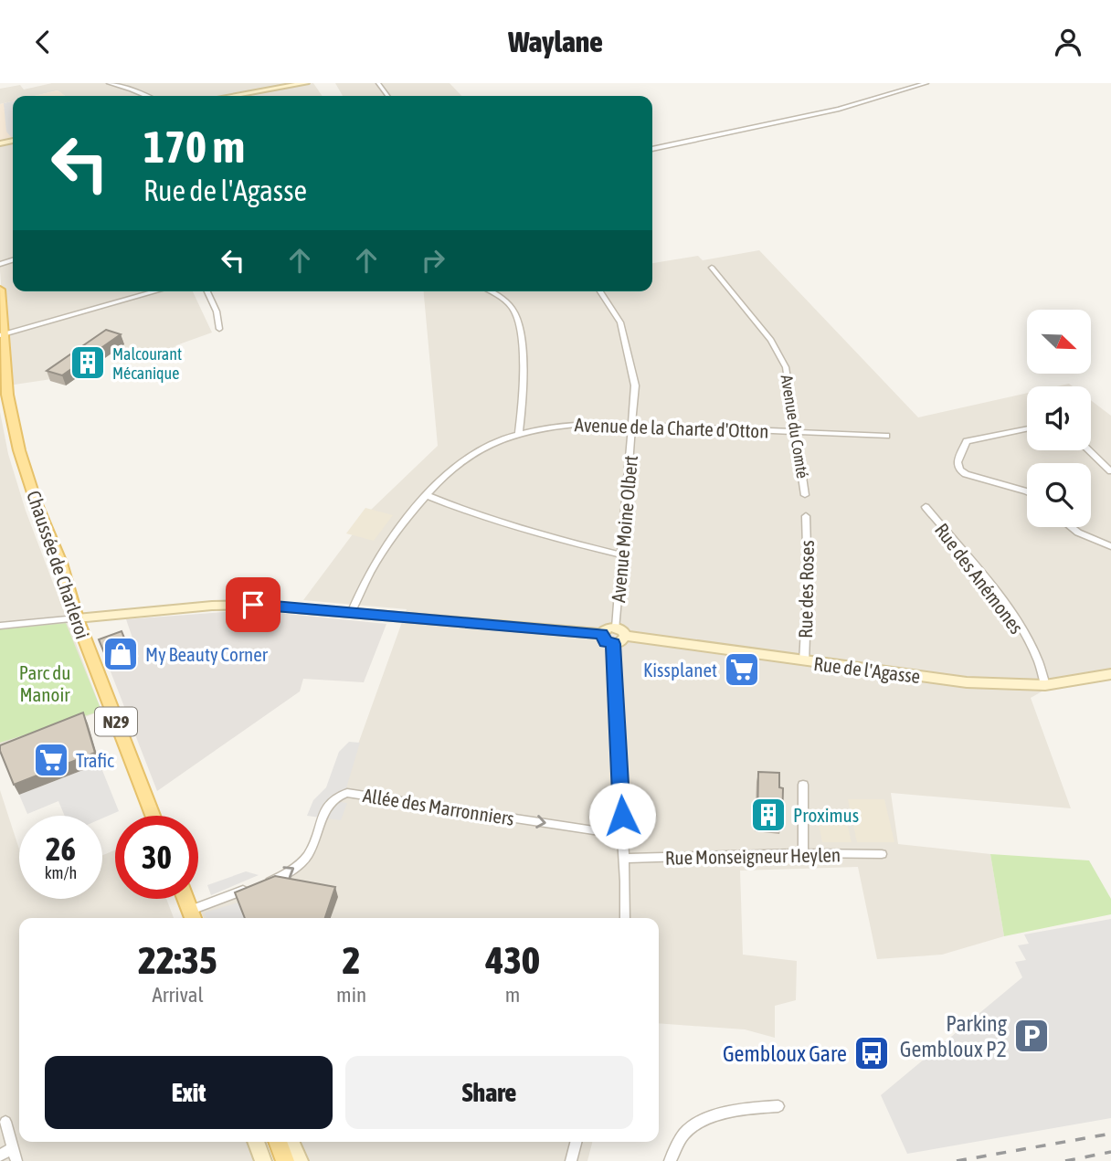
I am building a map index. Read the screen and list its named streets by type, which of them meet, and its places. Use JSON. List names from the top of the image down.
{
  "streets": {
    "main road": ["Chaussée de Charleroi", "N29"],
    "street": [
      "Avenue du Comté",
      "Avenue de la Charte d'Otton",
      "Avenue Moine Olbert",
      "Rue des Anémones",
      "Rue des Roses",
      "Rue de l'Agasse",
      "Allée des Marronniers",
      "Rue Monseigneur Heylen"
    ]
  },
  "crossings": [
    ["Avenue du Comté", "Avenue de la Charte d'Otton"],
    ["Avenue de la Charte d'Otton", "Avenue Moine Olbert"],
    ["Avenue Moine Olbert", "Rue de l'Agasse"],
    ["Rue des Anémones", "Rue de l'Agasse"],
    ["Rue des Roses", "Rue de l'Agasse"]
  ],
  "one_way": ["Allée des Marronniers"],
  "parks": ["Parc du Manoir"],
  "places": {
    "building": ["Malcourant Mécanique", "Proximus"],
    "shop": ["My Beauty Corner"],
    "supermarket": ["Kissplanet", "Trafic"],
    "parking": ["Parking Gembloux P2"],
    "bus stop": ["Gembloux Gare"]
  },
  "north": "bottom right",
  "page": {
    "header": "Waylane",
    "turn": ["170 m", "Rue de l'Agasse"],
    "speed": "26 km/h",
    "limit": "30",
    "eta": [
      "22:35",
      "Arrival",
      "2",
      "min",
      "430",
      "m"
    ],
    "buttons": ["Exit", "Share"]
  }
}
